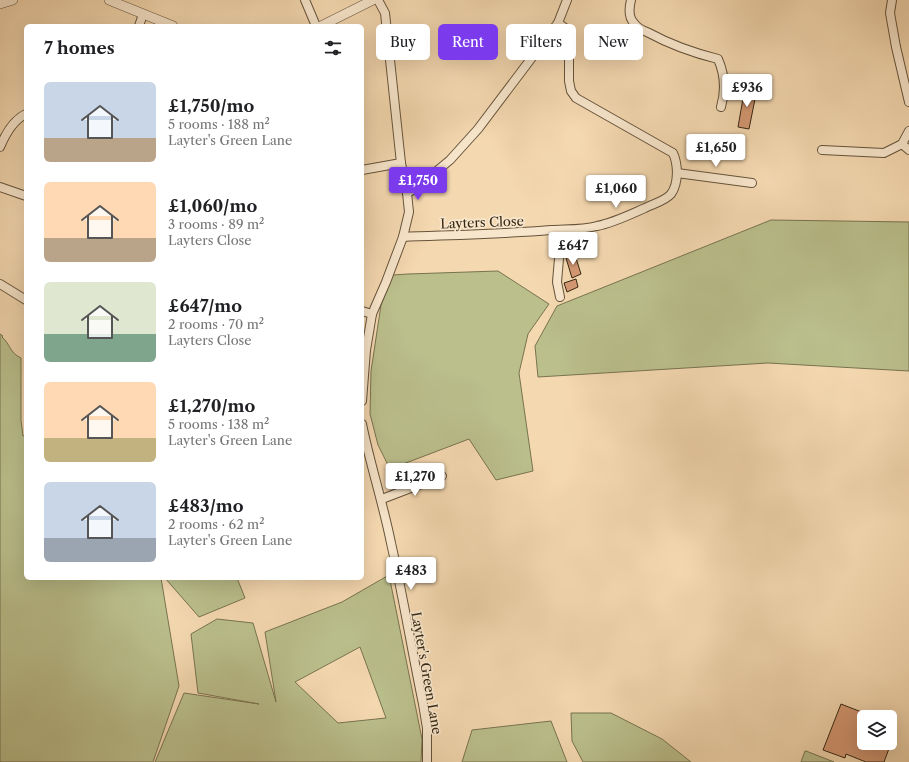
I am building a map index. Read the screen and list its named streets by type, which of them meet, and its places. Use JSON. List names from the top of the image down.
{
  "streets": {
    "street": ["Layters Close", "Layter's Green Lane"]
  },
  "page": {
    "chip": [
      "Buy",
      "Rent",
      "Filters",
      "New"
    ],
    "heading": "7 homes",
    "list": [
      {
        "name": "£1,750/mo",
        "note": "5 rooms · 188 m² · Layter's Green Lane"
      },
      {
        "name": "£1,060/mo",
        "note": "3 rooms · 89 m² · Layters Close"
      },
      {
        "name": "£647/mo",
        "note": "2 rooms · 70 m² · Layters Close"
      },
      {
        "name": "£1,270/mo",
        "note": "5 rooms · 138 m² · Layter's Green Lane"
      },
      {
        "name": "£483/mo",
        "note": "2 rooms · 62 m² · Layter's Green Lane"
      }
    ],
    "price": [
      "£936",
      "£1,650",
      "£1,750",
      "£1,060",
      "£647",
      "£1,270",
      "£483"
    ]
  }
}
